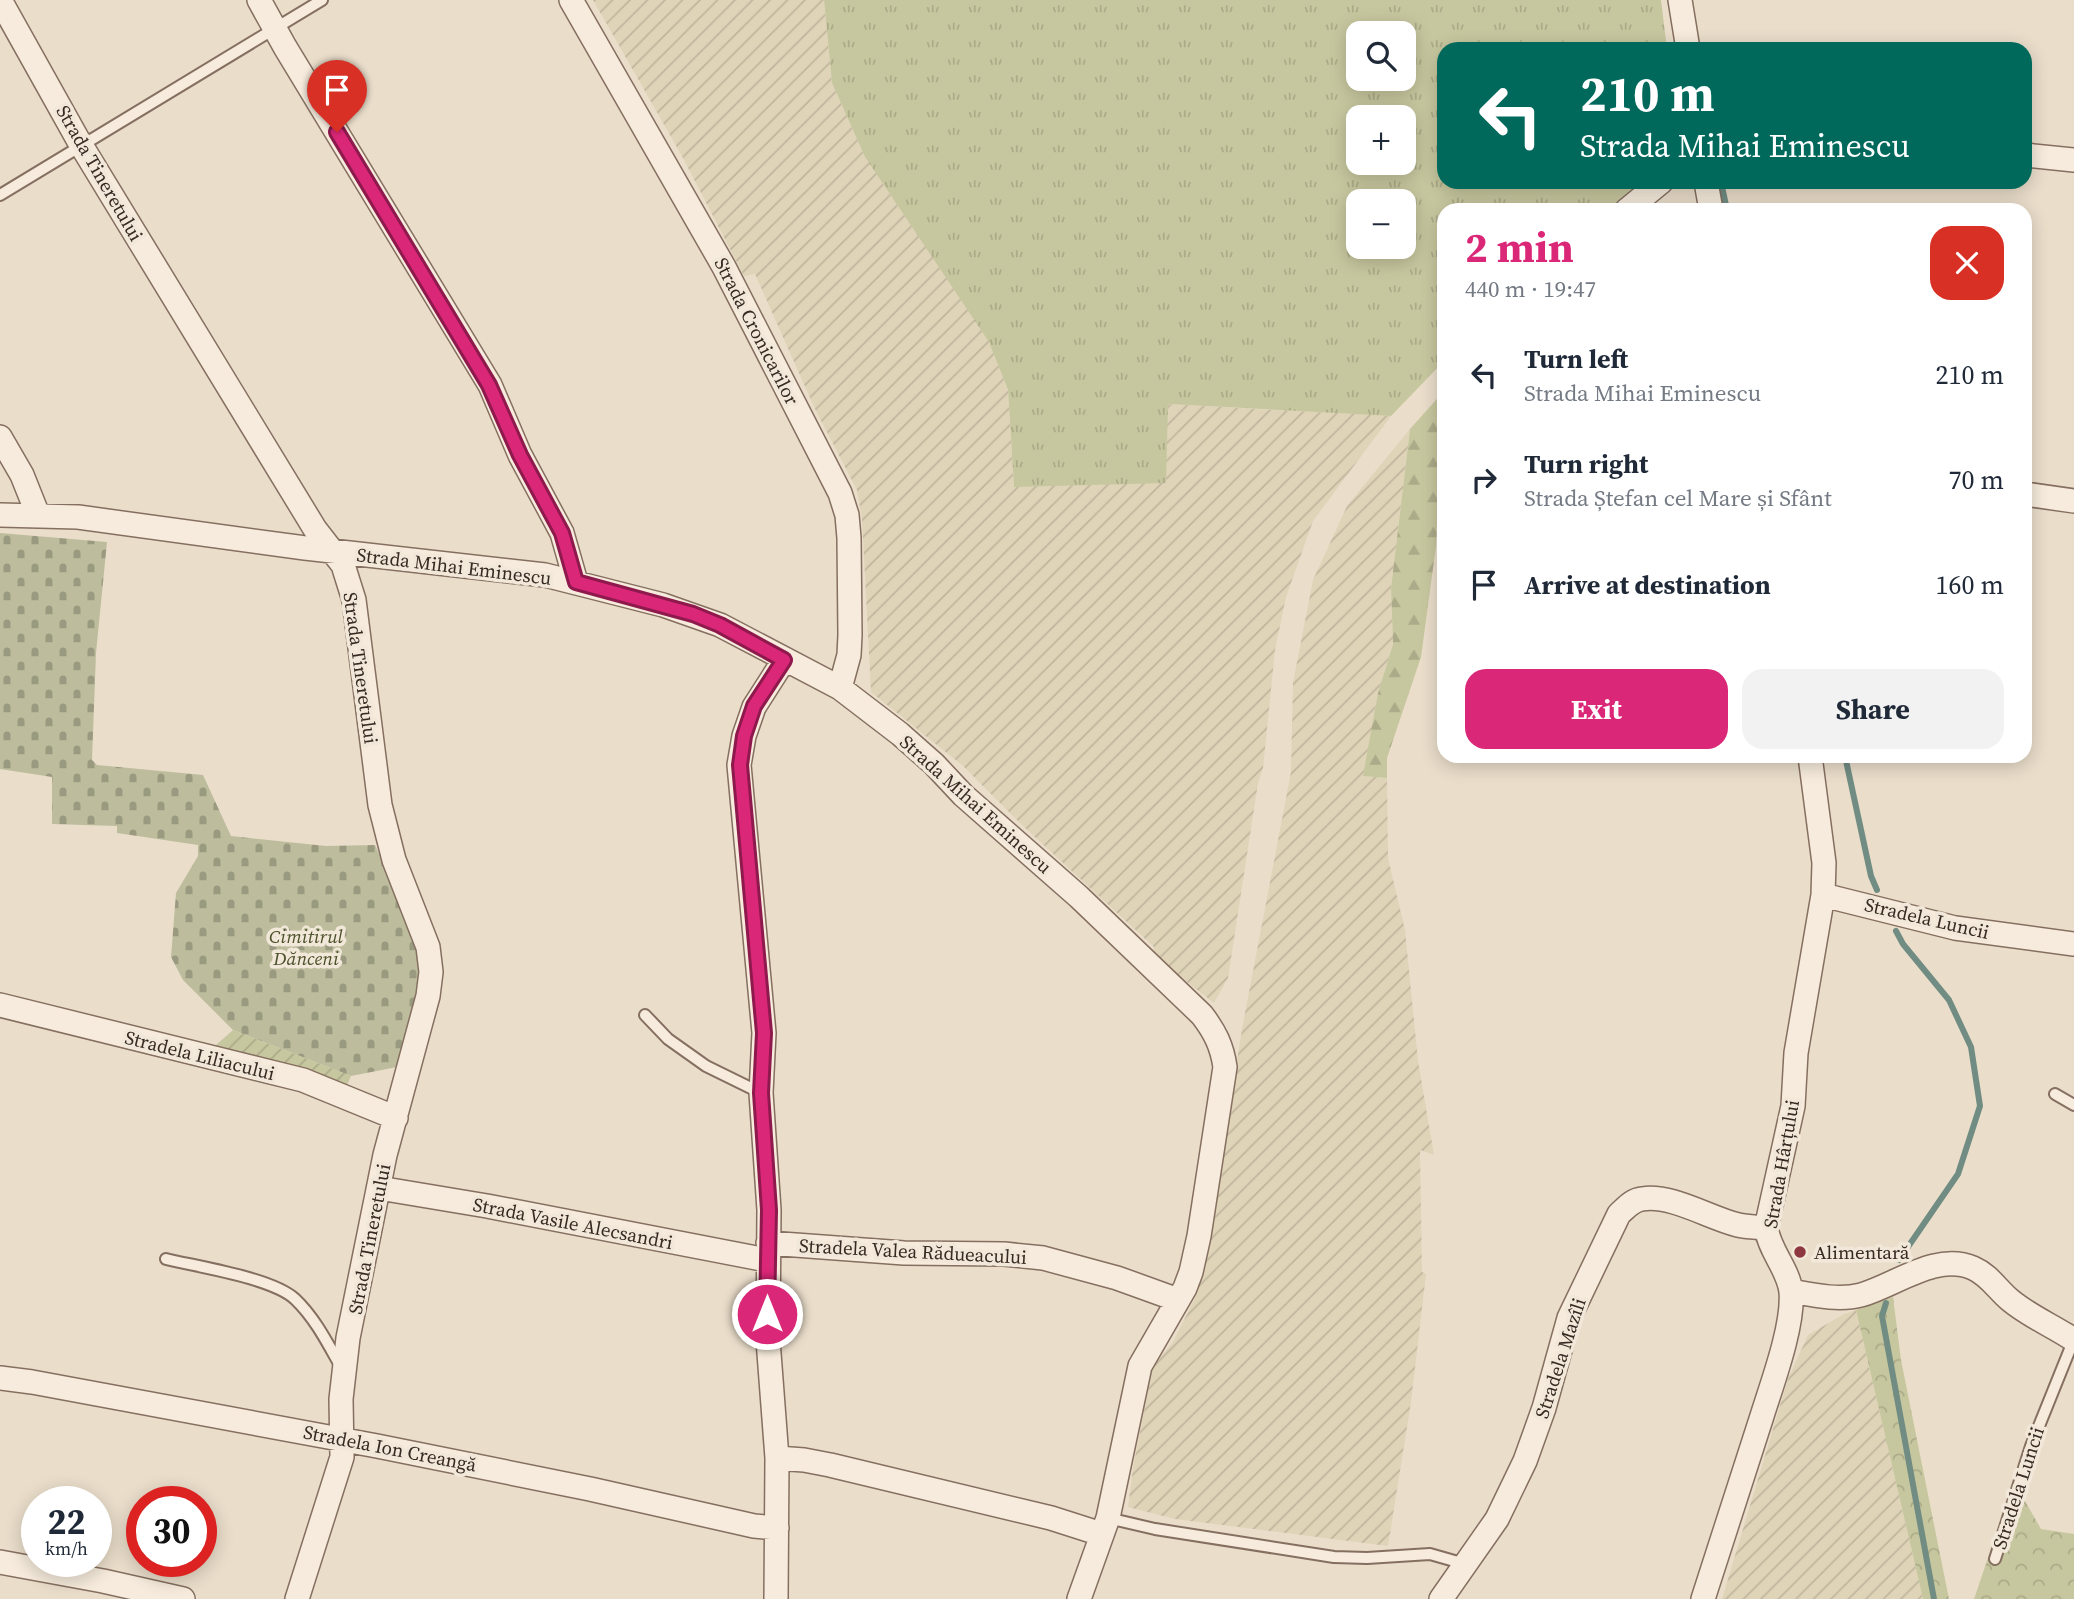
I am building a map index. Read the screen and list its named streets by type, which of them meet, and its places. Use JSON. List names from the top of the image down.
{
  "streets": {
    "street": [
      "Strada Tineretului",
      "Strada Cronicarilor",
      "Strada Mihai Eminescu",
      "Stradela Luncii",
      "Stradela Liliacului",
      "Strada Hârțului",
      "Strada Vasile Alecsandri",
      "Stradela Valea Rădueacului",
      "Stradela Mazîli",
      "Stradela Ion Creangă"
    ]
  },
  "crossings": [
    ["Strada Tineretului", "Strada Mihai Eminescu"],
    ["Strada Tineretului", "Stradela Liliacului"],
    ["Strada Tineretului", "Strada Vasile Alecsandri"],
    ["Strada Tineretului", "Stradela Ion Creangă"],
    ["Strada Cronicarilor", "Strada Mihai Eminescu"],
    ["Strada Mihai Eminescu", "Stradela Valea Rădueacului"],
    ["Stradela Luncii", "Strada Hârțului"],
    ["Strada Hârțului", "Stradela Mazîli"],
    ["Strada Vasile Alecsandri", "Stradela Valea Rădueacului"]
  ],
  "parks": ["Cimitirul Dănceni"],
  "places": ["Alimentară"],
  "page": {
    "map_buttons": ["+", "−"],
    "turn": ["210 m", "Strada Mihai Eminescu"],
    "heading": ["2 min", "440 m · 19:47"],
    "list": [
      {
        "name": "Turn left",
        "note": "Strada Mihai Eminescu",
        "value": "210 m"
      },
      {
        "name": "Turn right",
        "note": "Strada Ștefan cel Mare și Sfânt",
        "value": "70 m"
      },
      {
        "name": "Arrive at destination",
        "value": "160 m"
      }
    ],
    "buttons": ["Exit", "Share"],
    "speed": "22 km/h",
    "limit": "30"
  }
}
